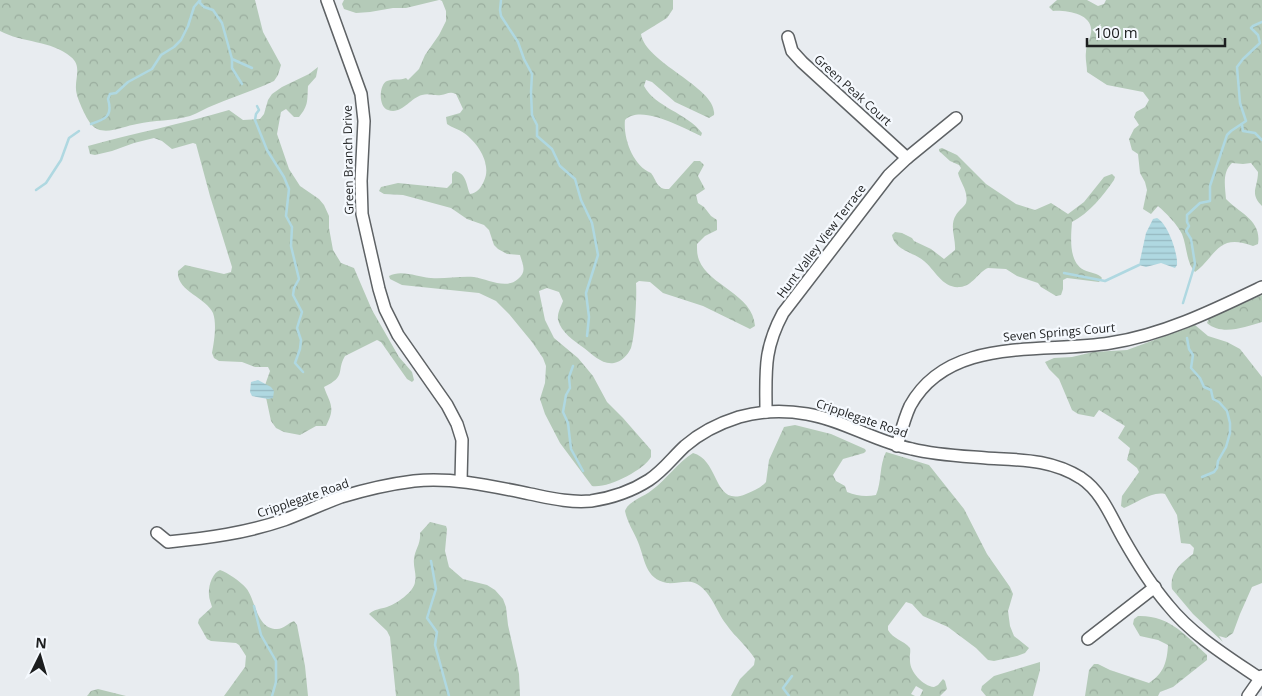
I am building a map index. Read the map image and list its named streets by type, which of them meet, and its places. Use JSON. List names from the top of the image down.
{
  "streets": {
    "street": [
      "Green Peak Court",
      "Green Branch Drive",
      "Hunt Valley View Terrace",
      "Seven Springs Court",
      "Cripplegate Road"
    ]
  },
  "crossings": [
    ["Green Peak Court", "Hunt Valley View Terrace"],
    ["Green Branch Drive", "Cripplegate Road"],
    ["Hunt Valley View Terrace", "Cripplegate Road"],
    ["Seven Springs Court", "Cripplegate Road"]
  ],
  "scale_bar": "100 m",
  "north": "top"
}
